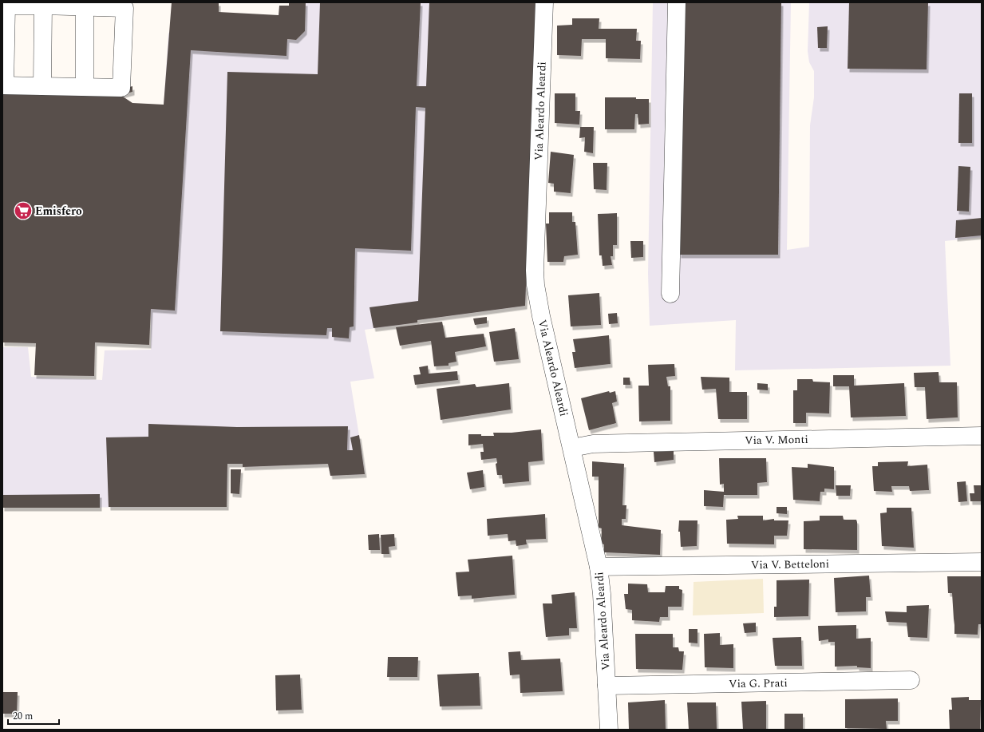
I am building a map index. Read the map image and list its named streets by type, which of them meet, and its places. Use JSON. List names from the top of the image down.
{
  "streets": {
    "street": [
      "Via Aleardo Aleardi",
      "Via V. Monti",
      "Via V. Betteloni",
      "Via G. Prati"
    ]
  },
  "crossings": [
    ["Via Aleardo Aleardi", "Via V. Monti"],
    ["Via Aleardo Aleardi", "Via V. Betteloni"],
    ["Via Aleardo Aleardi", "Via G. Prati"]
  ],
  "places": {
    "supermarket": ["Emisfero"]
  },
  "scale_bar": "20 m"
}
